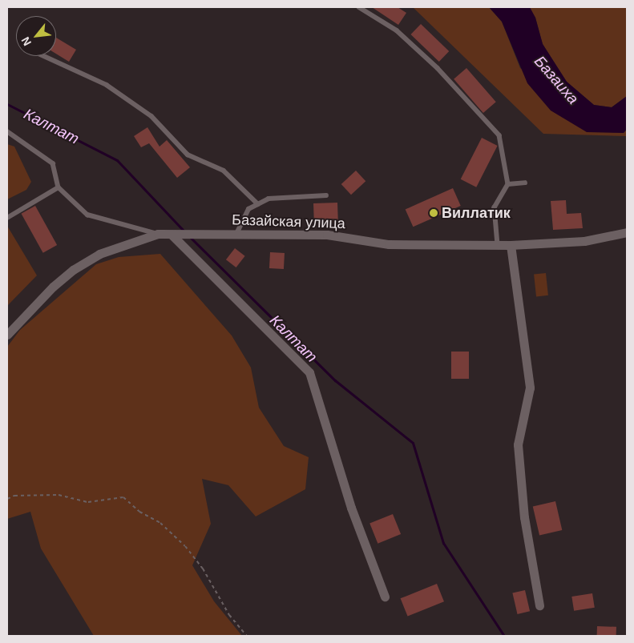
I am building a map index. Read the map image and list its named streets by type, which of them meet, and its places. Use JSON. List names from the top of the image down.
{
  "streets": {
    "street": ["Базайская улица"]
  },
  "water": ["Базаиха", "Калтат"],
  "places": ["Виллатик"],
  "north": "bottom left"
}
